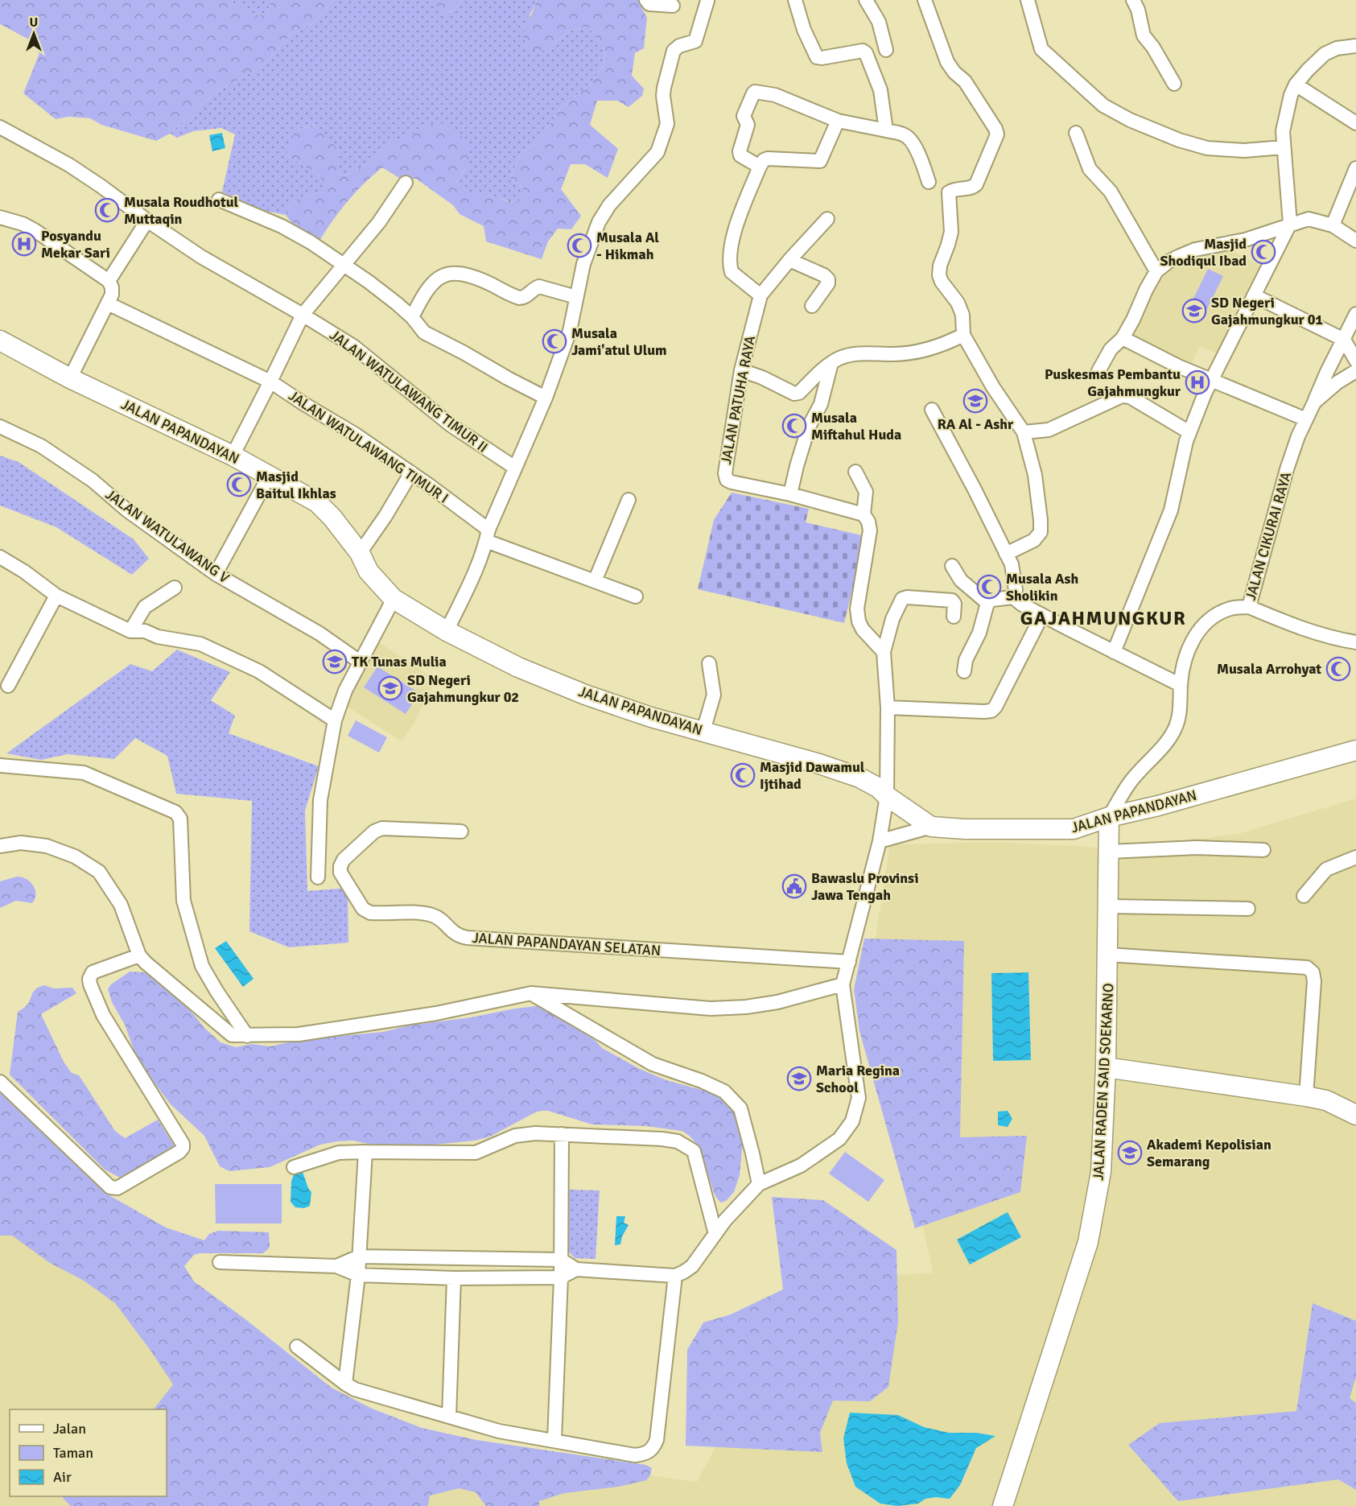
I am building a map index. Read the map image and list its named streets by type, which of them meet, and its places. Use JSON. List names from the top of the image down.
{
  "streets": {
    "main road": ["JALAN PAPANDAYAN", "JALAN RADEN SAID SOEKARNO"],
    "street": [
      "JALAN WATULAWANG TIMUR II",
      "JALAN PATUHA RAYA",
      "JALAN WATULAWANG TIMUR I",
      "JALAN WATULAWANG V",
      "JALAN CIKURAI RAYA",
      "JALAN PAPANDAYAN SELATAN"
    ]
  },
  "crossings": [
    ["JALAN PAPANDAYAN", "JALAN CIKURAI RAYA"],
    ["JALAN PAPANDAYAN", "JALAN RADEN SAID SOEKARNO"],
    ["JALAN CIKURAI RAYA", "JALAN RADEN SAID SOEKARNO"]
  ],
  "districts": ["GAJAHMUNGKUR"],
  "places": {
    "mosque": [
      "Musala Roudhotul Muttaqin",
      "Musala Al - Hikmah",
      "Masjid Shodiqul Ibad",
      "Musala Jami'atul Ulum",
      "Musala Miftahul Huda",
      "Masjid Baitul Ikhlas",
      "Musala Ash Sholikin",
      "Musala Arrohyat",
      "Masjid Dawamul Ijtihad"
    ],
    "hospital": ["Posyandu Mekar Sari", "Puskesmas Pembantu Gajahmungkur"],
    "school or university": [
      "SD Negeri Gajahmungkur 01",
      "RA Al - Ashr",
      "TK Tunas Mulia",
      "SD Negeri Gajahmungkur 02",
      "Maria Regina School",
      "Akademi Kepolisian Semarang"
    ],
    "public building": ["Bawaslu Provinsi Jawa Tengah"]
  },
  "legend": ["Jalan", "Taman", "Air"],
  "north": "top"
}
